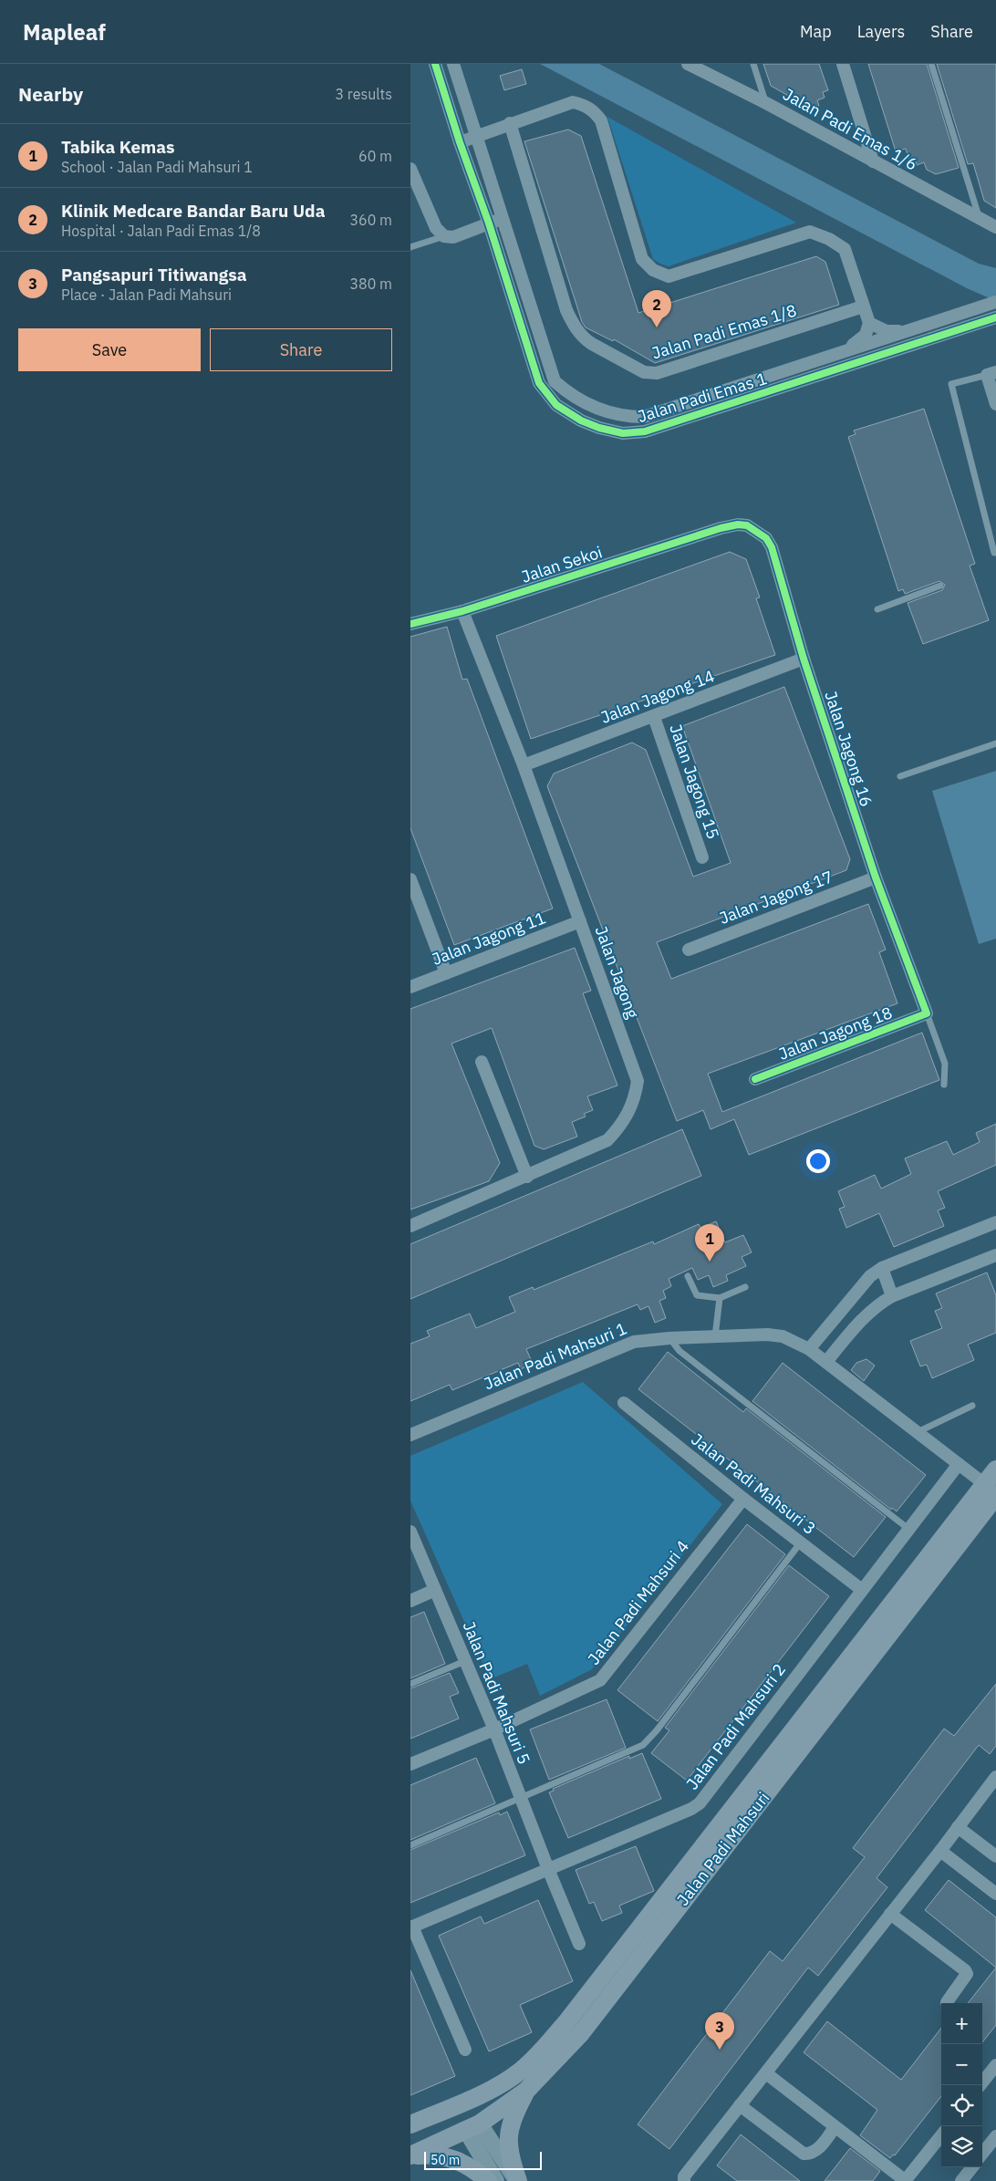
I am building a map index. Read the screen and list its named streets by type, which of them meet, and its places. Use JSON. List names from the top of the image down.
{
  "streets": {
    "main road": ["Jalan Padi Mahsuri"],
    "street": [
      "Jalan Padi Emas 1/6",
      "Jalan Padi Emas 1/8",
      "Jalan Padi Emas 1",
      "Jalan Sekoi",
      "Jalan Jagong 14",
      "Jalan Jagong 16",
      "Jalan Jagong 15",
      "Jalan Jagong 17",
      "Jalan Jagong 11",
      "Jalan Jagong",
      "Jalan Jagong 18",
      "Jalan Padi Mahsuri 1",
      "Jalan Padi Mahsuri 3",
      "Jalan Padi Mahsuri 4",
      "Jalan Padi Mahsuri 5",
      "Jalan Padi Mahsuri 2"
    ]
  },
  "crossings": [
    ["Jalan Sekoi", "Jalan Jagong 16"],
    ["Jalan Sekoi", "Jalan Jagong"],
    ["Jalan Jagong 14", "Jalan Jagong 16"],
    ["Jalan Jagong 14", "Jalan Jagong 15"],
    ["Jalan Jagong 14", "Jalan Jagong"],
    ["Jalan Jagong 16", "Jalan Jagong 17"],
    ["Jalan Jagong 16", "Jalan Jagong 18"],
    ["Jalan Jagong 11", "Jalan Jagong"],
    ["Jalan Padi Mahsuri 1", "Jalan Padi Mahsuri 2"],
    ["Jalan Padi Mahsuri 1", "Jalan Padi Mahsuri"],
    ["Jalan Padi Mahsuri 3", "Jalan Padi Mahsuri 4"],
    ["Jalan Padi Mahsuri 3", "Jalan Padi Mahsuri 2"],
    ["Jalan Padi Mahsuri 4", "Jalan Padi Mahsuri 5"],
    ["Jalan Padi Mahsuri 5", "Jalan Padi Mahsuri 2"]
  ],
  "scale_bar": "50 m",
  "page": {
    "header": "Mapleaf",
    "nav": ["Map", "Layers", "Share"],
    "heading": ["Nearby", "3 results"],
    "list": [
      {
        "mark": "1",
        "name": "Tabika Kemas",
        "note": "School · Jalan Padi Mahsuri 1",
        "value": "60 m"
      },
      {
        "mark": "2",
        "name": "Klinik Medcare Bandar Baru Uda",
        "note": "Hospital · Jalan Padi Emas 1/8",
        "value": "360 m"
      },
      {
        "mark": "3",
        "name": "Pangsapuri Titiwangsa",
        "note": "Place · Jalan Padi Mahsuri",
        "value": "380 m"
      }
    ],
    "pins": ["2", "1", "3"],
    "buttons": ["Save", "Share"],
    "map_buttons": ["+", "−"],
    "scale": "50 m"
  }
}
